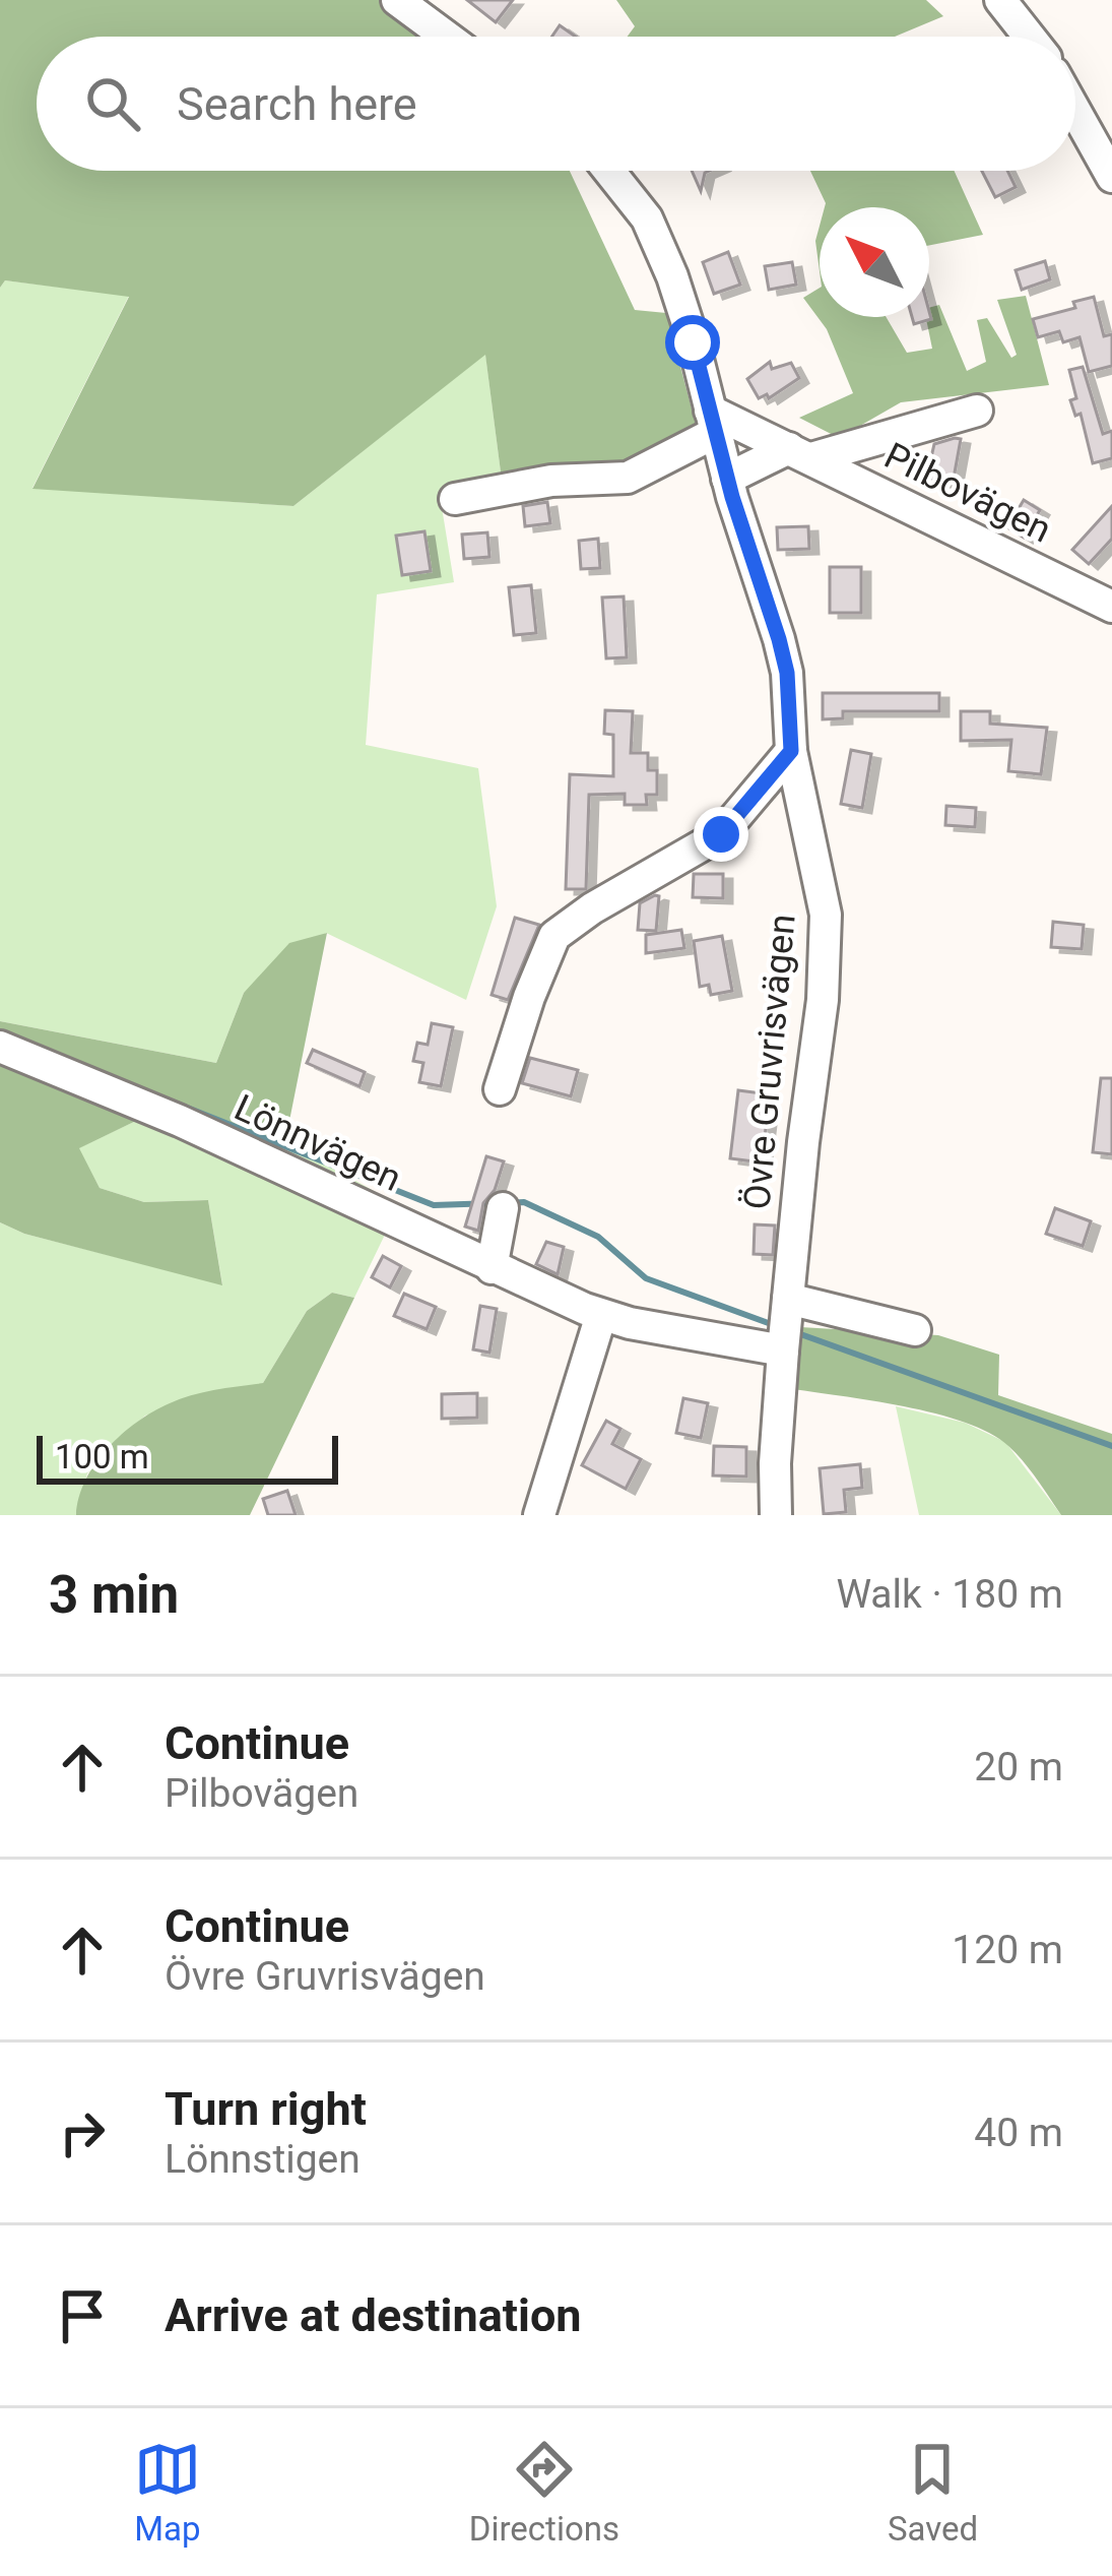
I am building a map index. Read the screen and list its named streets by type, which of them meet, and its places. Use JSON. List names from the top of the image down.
{
  "streets": {
    "street": ["Pilbovägen", "Övre Gruvrisvägen", "Lönnvägen"]
  },
  "crossings": [
    ["Pilbovägen", "Övre Gruvrisvägen"],
    ["Övre Gruvrisvägen", "Lönnvägen"]
  ],
  "scale_bar": "100 m",
  "north": "top left",
  "page": {
    "search": "Search here",
    "scale": "100 m",
    "heading": ["3 min", "Walk · 180 m"],
    "list": [
      ["Continue", "Pilbovägen", "20 m"],
      ["Continue", "Övre Gruvrisvägen", "120 m"],
      ["Turn right", "Lönnstigen", "40 m"],
      "Arrive at destination"
    ],
    "nav": ["Map", "Directions", "Saved"]
  }
}
